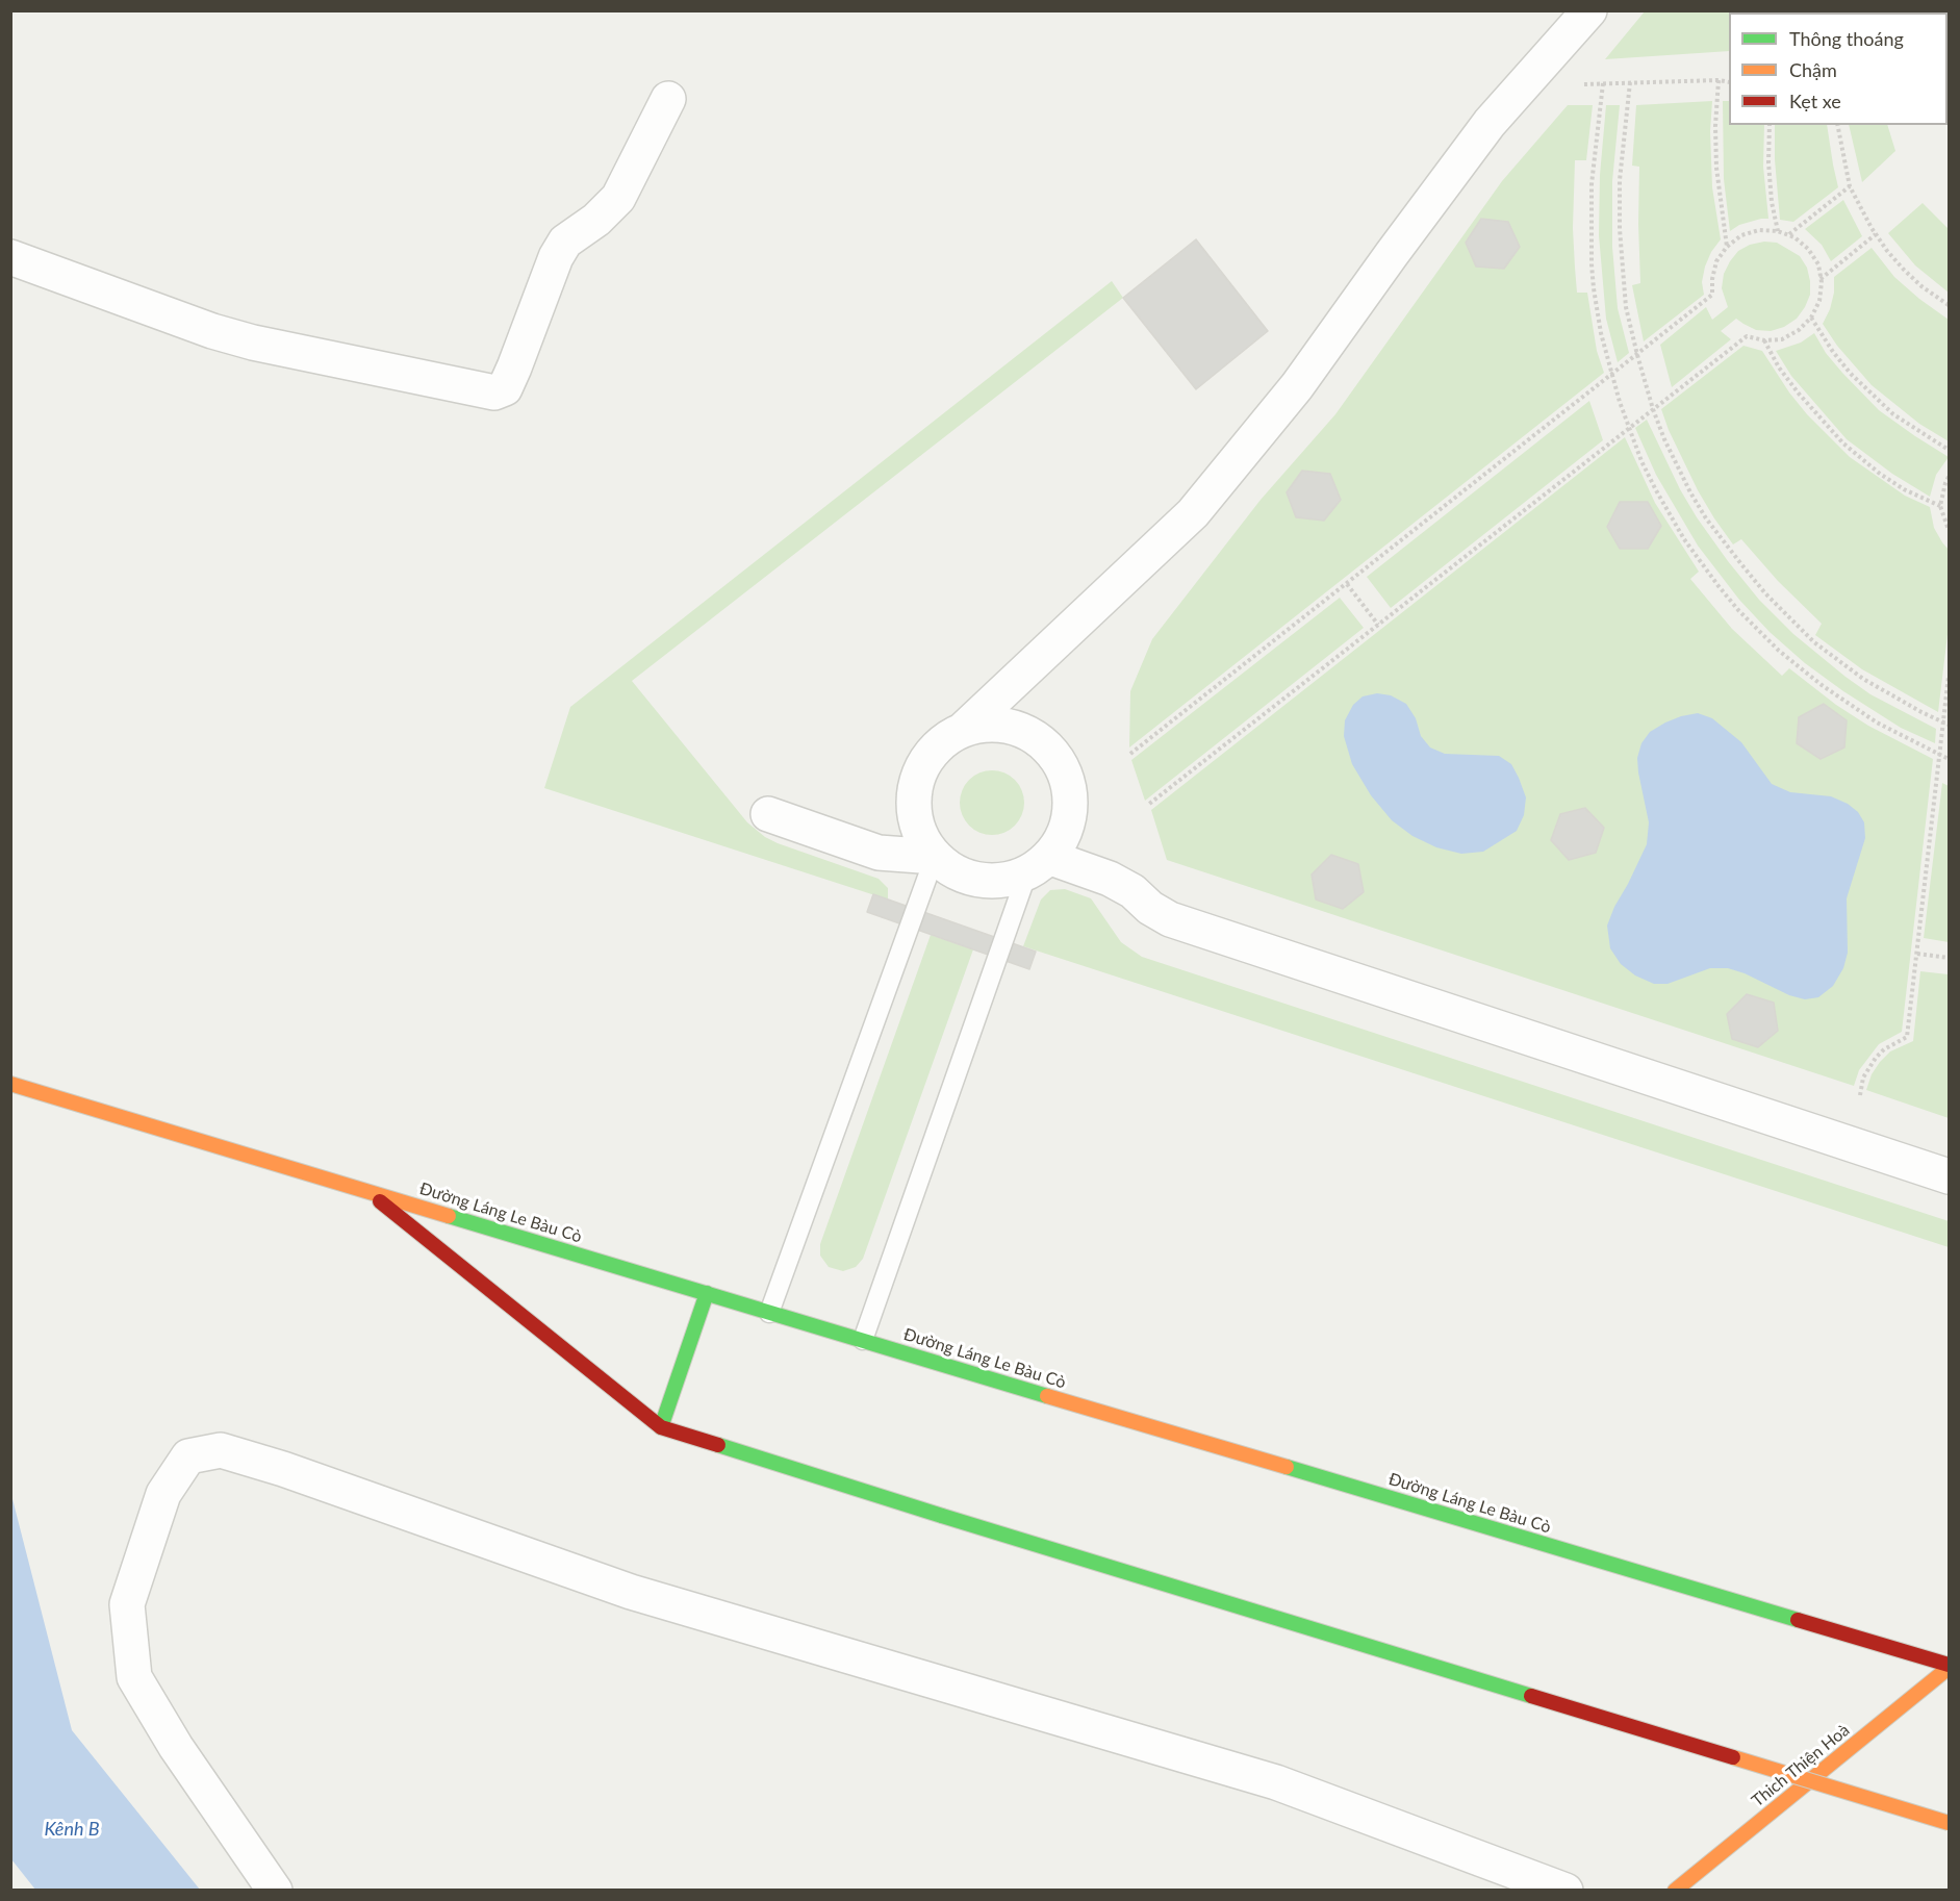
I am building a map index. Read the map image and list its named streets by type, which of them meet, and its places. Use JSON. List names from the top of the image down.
{
  "streets": {
    "street": ["Đường Láng Le Bàu Cò", "Thich Thiện Hoà"]
  },
  "crossings": [
    ["Đường Láng Le Bàu Cò", "Thich Thiện Hoà"]
  ],
  "water": ["Kênh B"],
  "legend": ["Thông thoáng", "Chậm", "Kẹt xe"]
}
